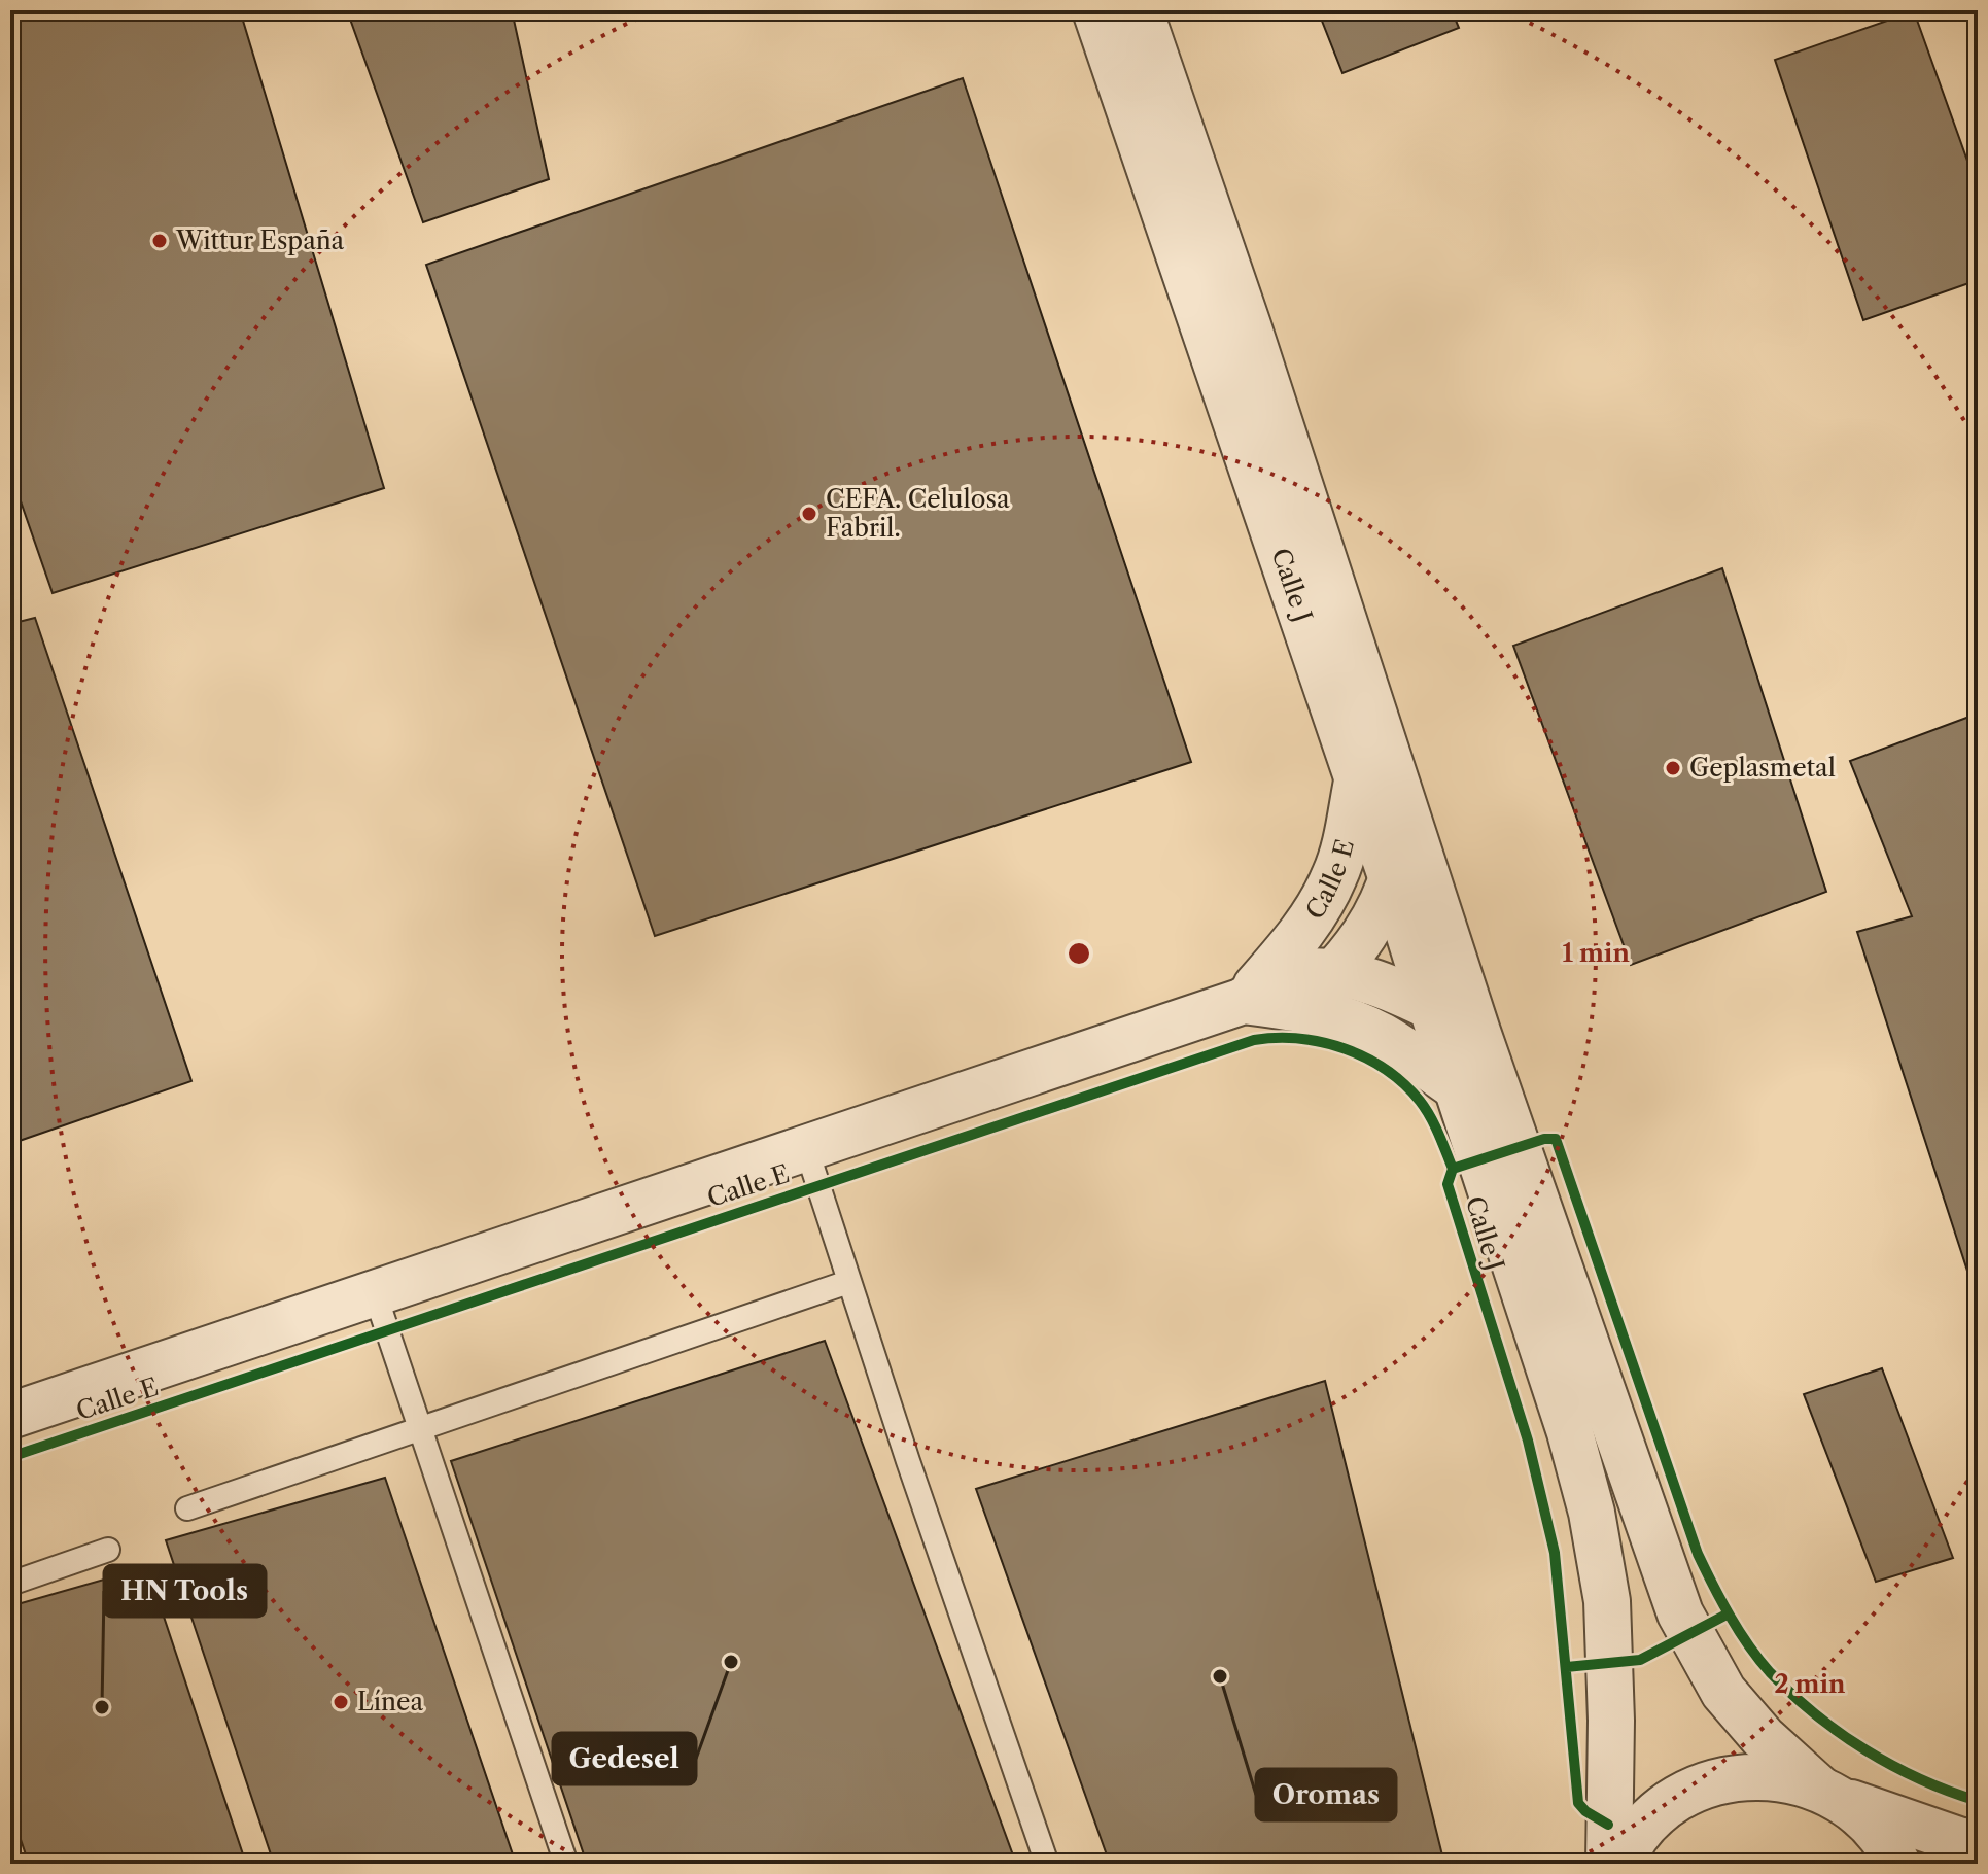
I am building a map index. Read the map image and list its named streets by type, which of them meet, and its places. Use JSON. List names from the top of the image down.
{
  "streets": {
    "street": ["Calle J", "Calle E"]
  },
  "crossings": [
    ["Calle J", "Calle E"]
  ],
  "places": [
    "Wittur España",
    "CEFA. Celulosa Fabril.",
    "Geplasmetal",
    "Gedesel",
    "Oromas",
    "Línea",
    "HN Tools"
  ],
  "rings": ["1 min", "2 min"]
}
